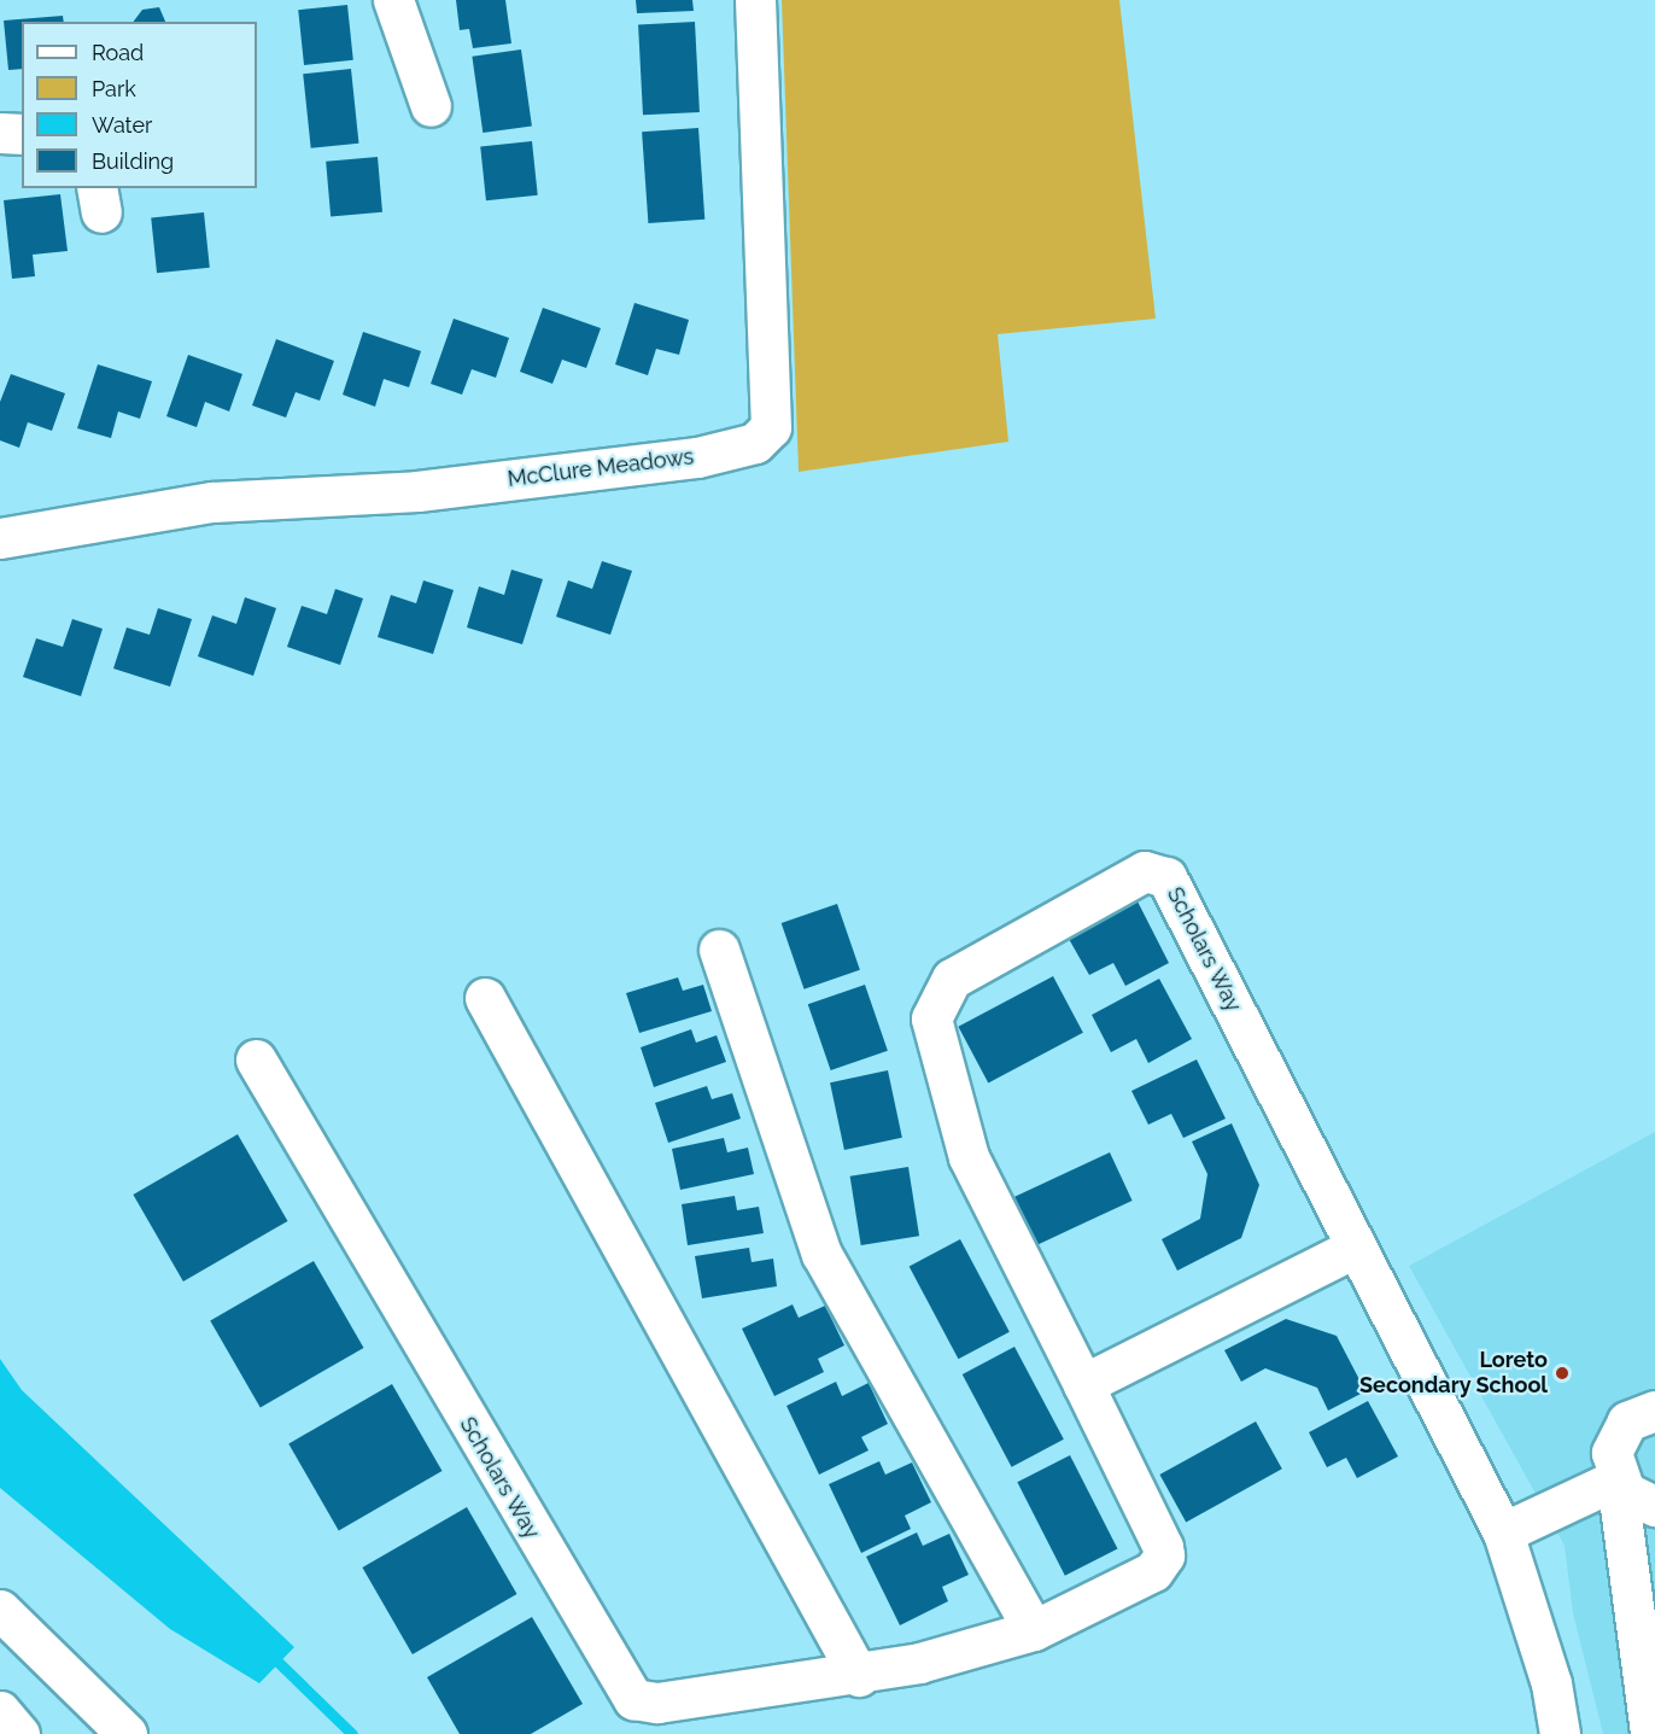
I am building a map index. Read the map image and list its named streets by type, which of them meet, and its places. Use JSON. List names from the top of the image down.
{
  "streets": {
    "street": ["McClure Meadows", "Scholars Way"]
  },
  "places": ["Loreto Secondary School"],
  "legend": [
    "Road",
    "Park",
    "Water",
    "Building"
  ]
}
